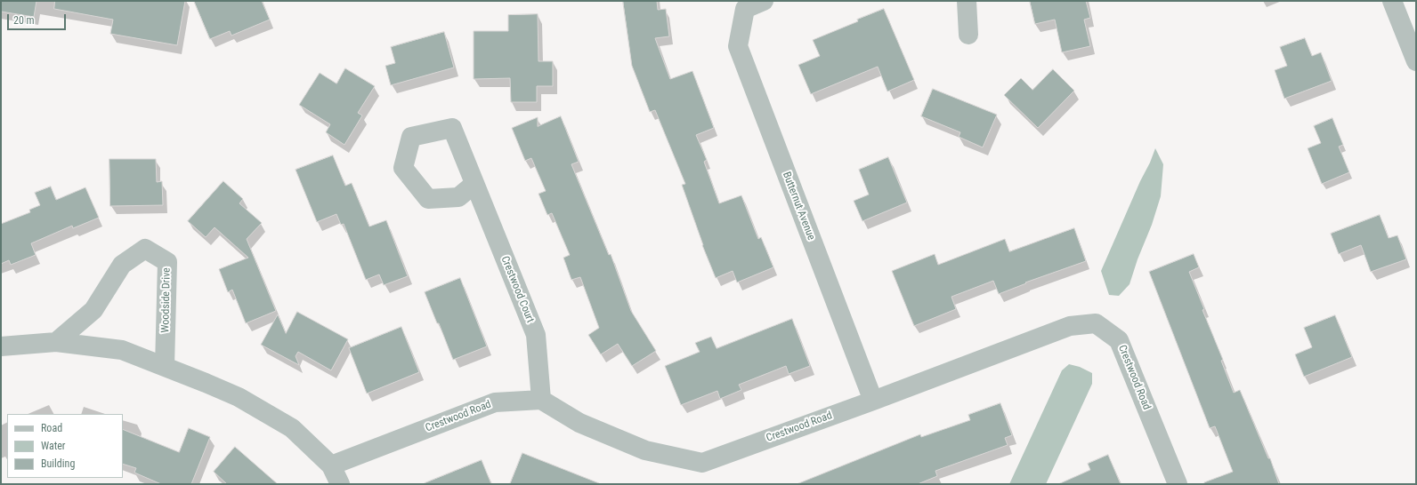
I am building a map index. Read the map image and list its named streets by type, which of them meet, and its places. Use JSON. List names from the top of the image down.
{
  "streets": {
    "street": [
      "Butternut Avenue",
      "Crestwood Court",
      "Woodside Drive",
      "Crestwood Road"
    ]
  },
  "crossings": [
    ["Butternut Avenue", "Crestwood Road"],
    ["Crestwood Court", "Crestwood Road"]
  ],
  "legend": ["Road", "Water", "Building"],
  "scale_bar": "20 m"
}
